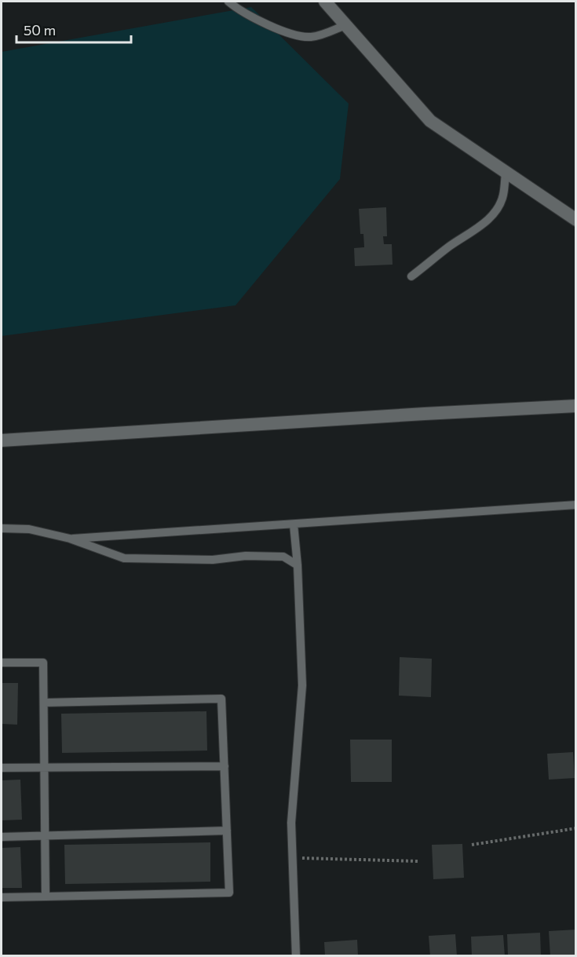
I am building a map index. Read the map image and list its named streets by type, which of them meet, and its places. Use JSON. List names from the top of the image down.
{
  "scale_bar": "50 m"
}
